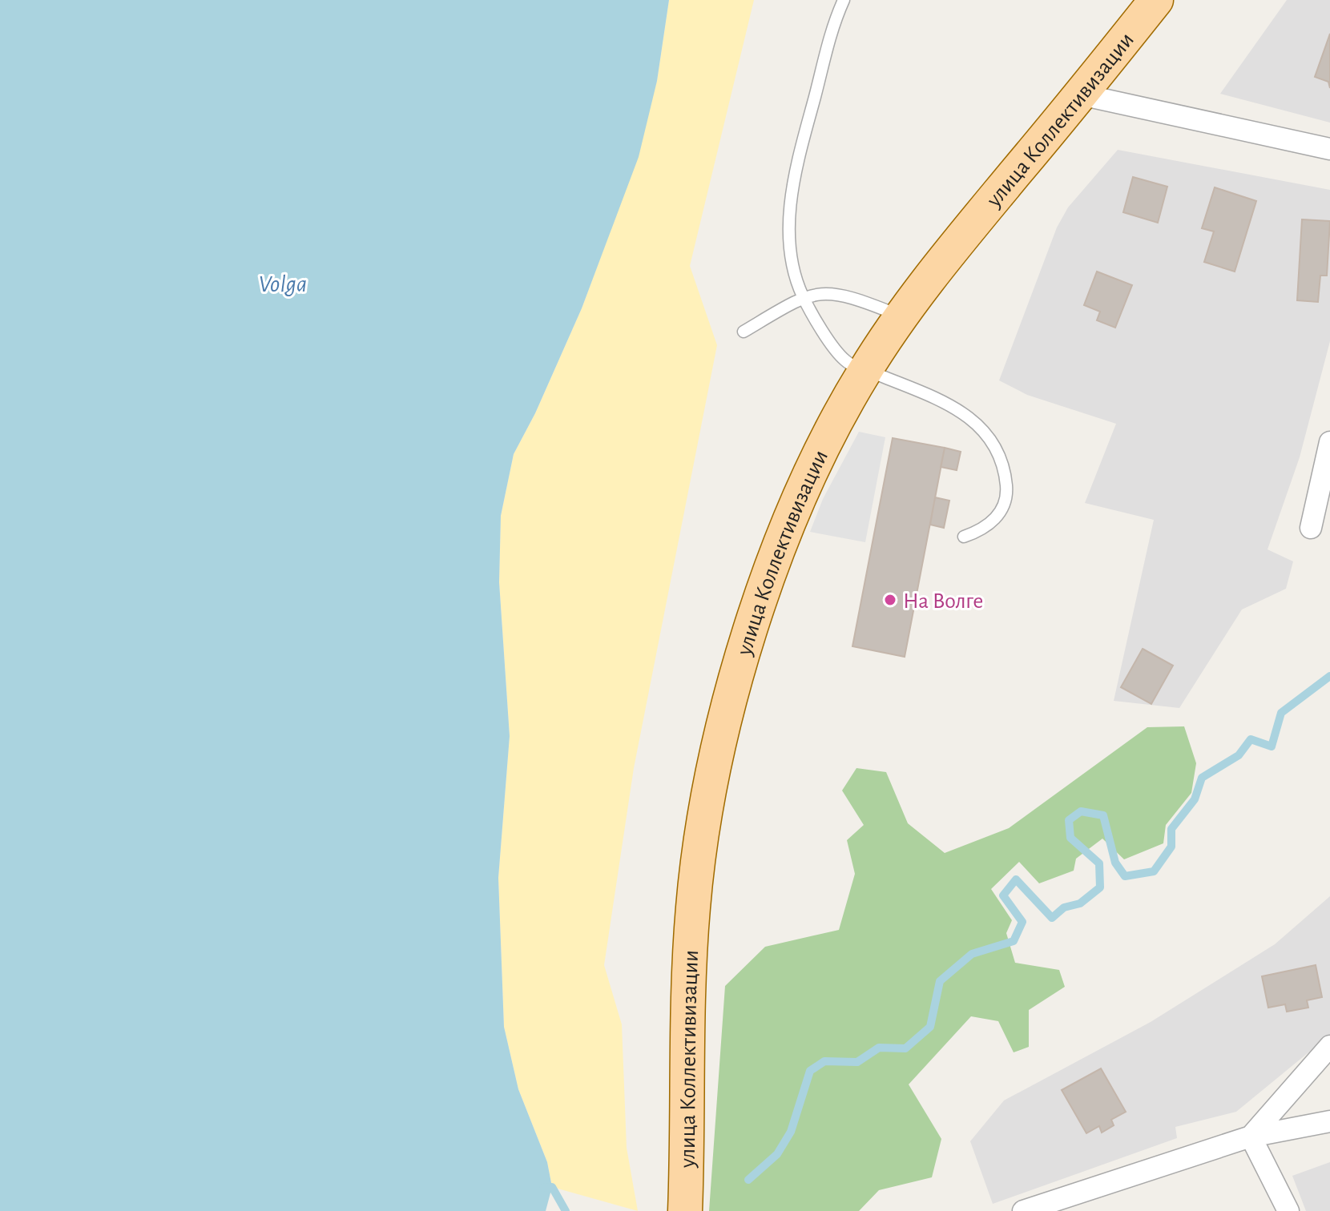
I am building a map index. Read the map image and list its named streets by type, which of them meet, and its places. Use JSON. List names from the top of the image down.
{
  "streets": {
    "main road": ["улица Коллективизации"]
  },
  "water": ["Volga"],
  "places": ["На Волге"]
}
